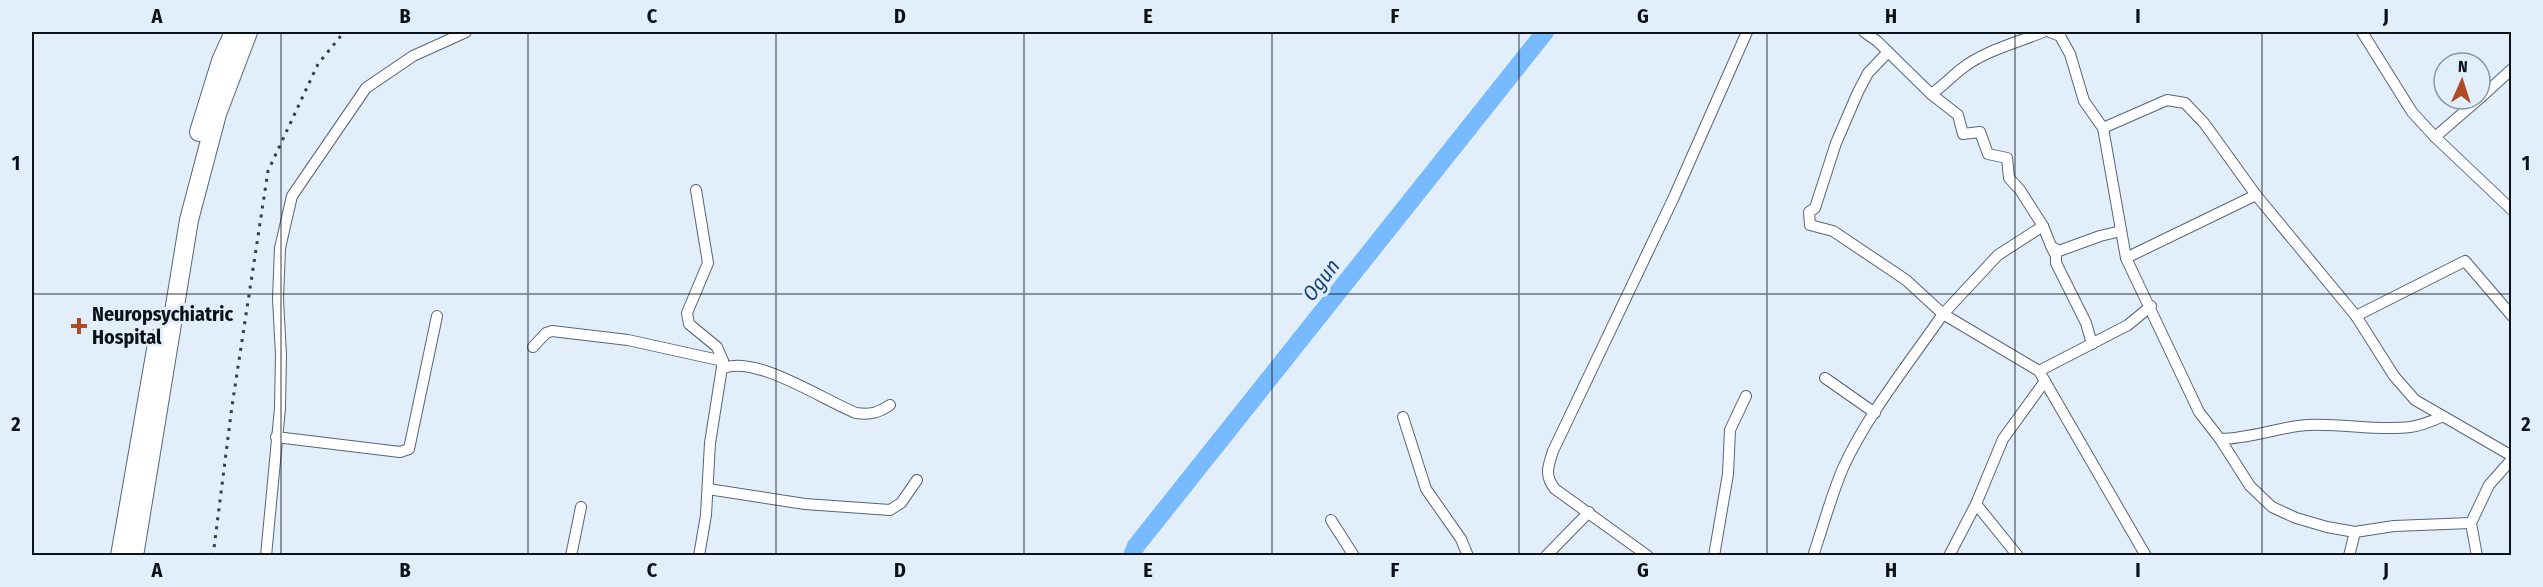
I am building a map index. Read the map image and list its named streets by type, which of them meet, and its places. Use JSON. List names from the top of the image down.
{
  "water": ["Ogun"],
  "places": {
    "health": ["Neuropsychiatric Hospital"]
  },
  "north": "top",
  "grid": {
    "columns": [
      "A",
      "B",
      "C",
      "D",
      "E",
      "F",
      "G",
      "H",
      "I",
      "J"
    ],
    "rows": ["1", "2"]
  }
}
